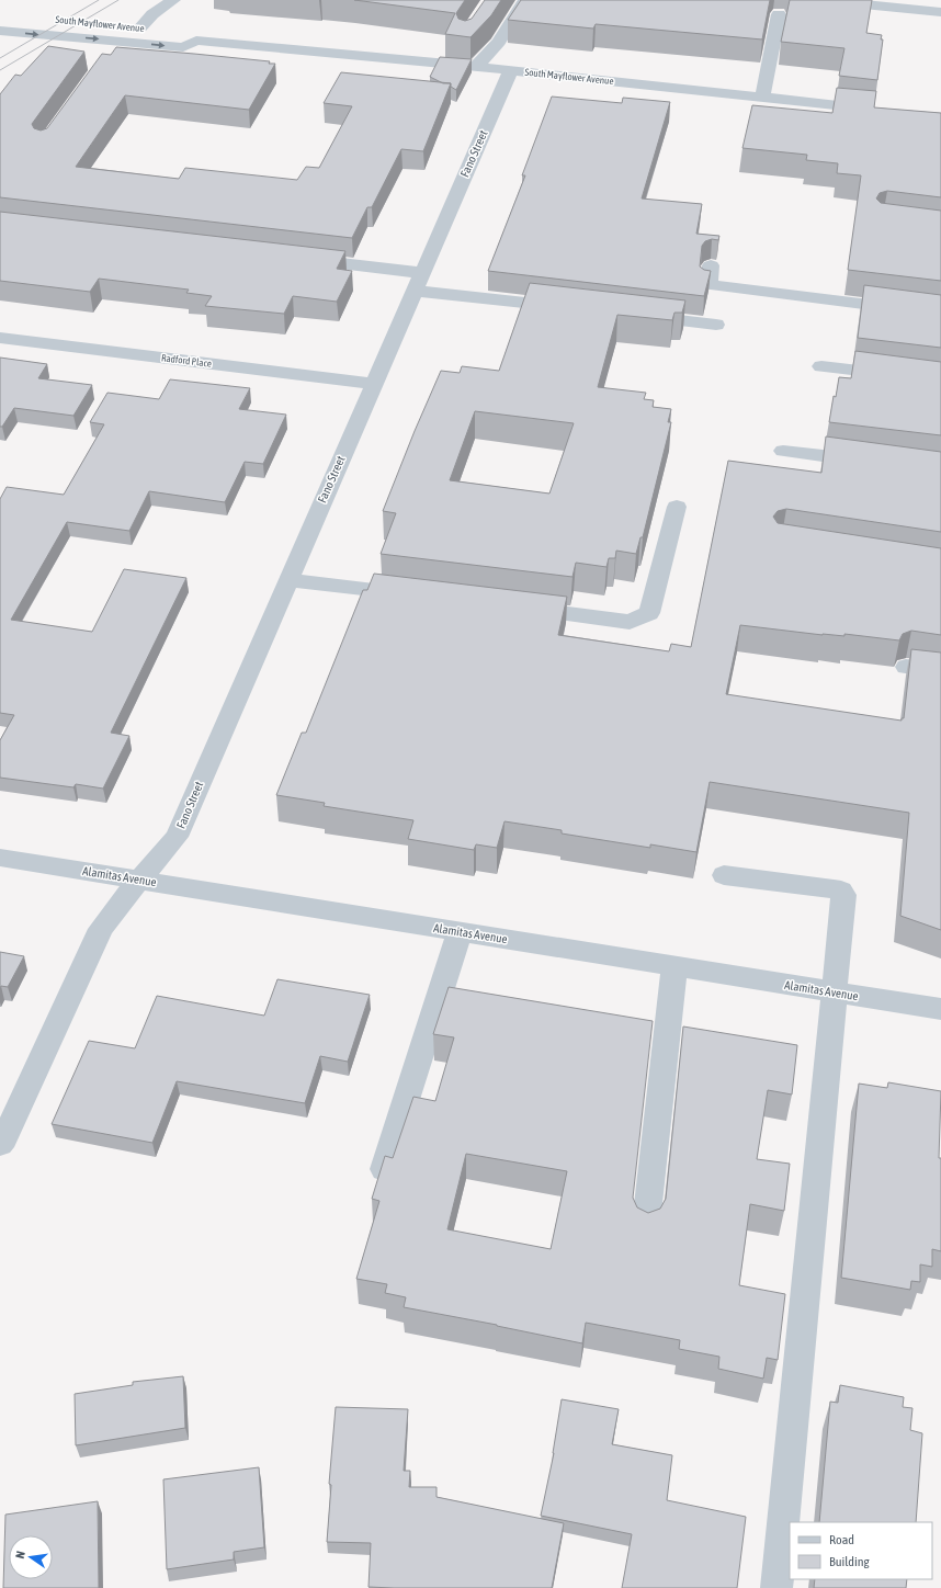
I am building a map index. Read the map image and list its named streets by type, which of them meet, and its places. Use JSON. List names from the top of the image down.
{
  "streets": {
    "street": [
      "South Mayflower Avenue",
      "Fano Street",
      "Radford Place",
      "Alamitas Avenue"
    ]
  },
  "crossings": [
    ["South Mayflower Avenue", "Fano Street"],
    ["Fano Street", "Radford Place"],
    ["Fano Street", "Alamitas Avenue"]
  ],
  "legend": ["Road", "Building"],
  "north": "left"
}
